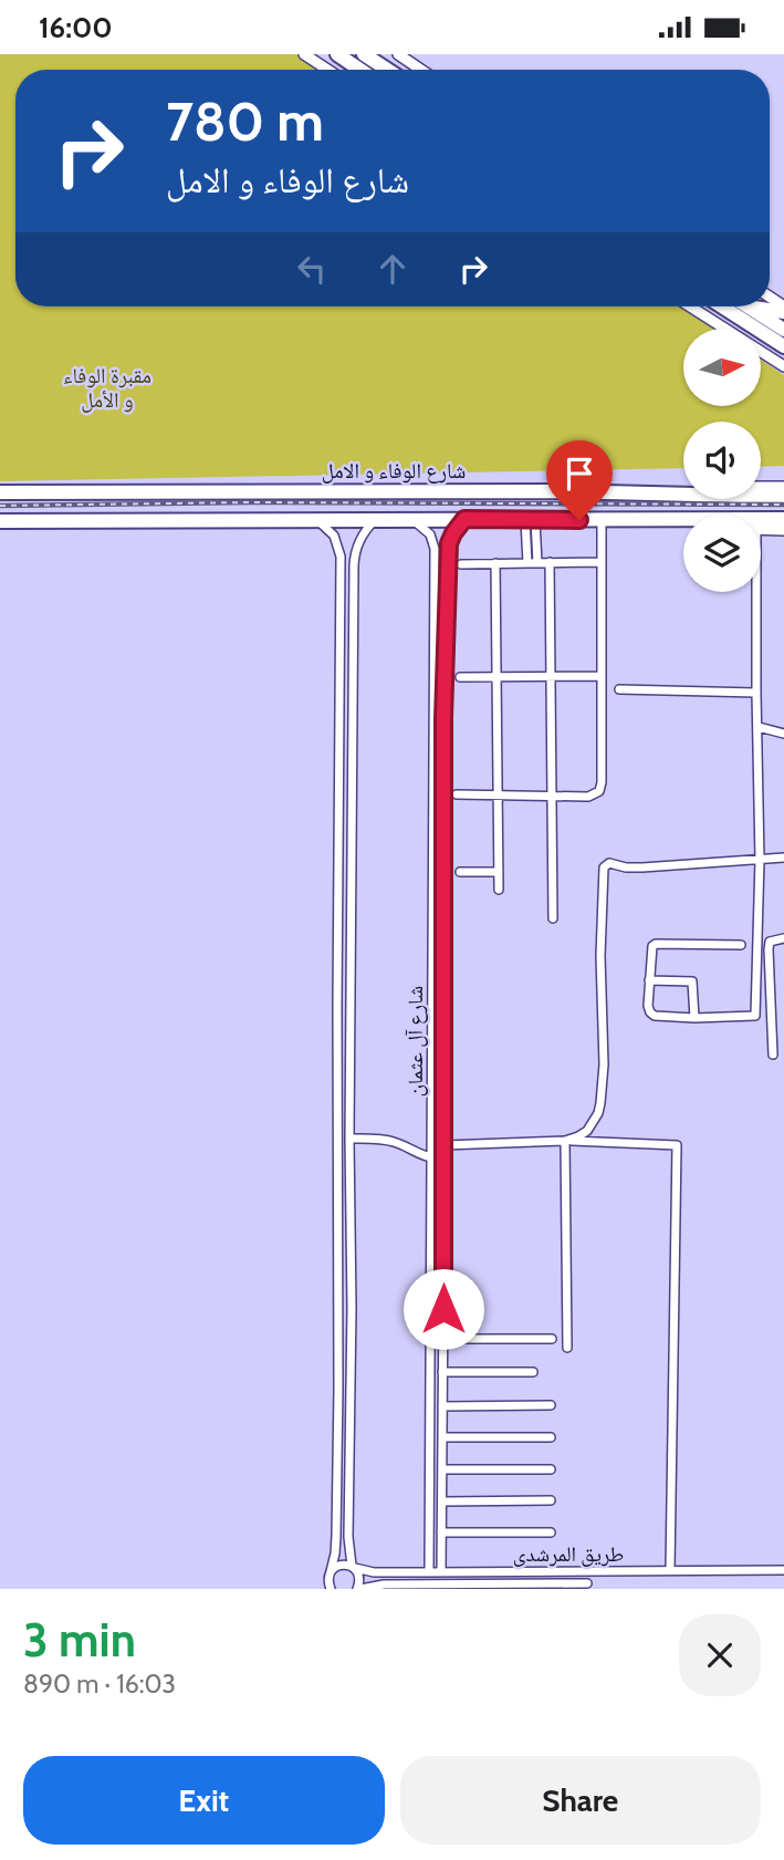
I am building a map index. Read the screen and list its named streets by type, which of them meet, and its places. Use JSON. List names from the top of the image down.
{
  "streets": {
    "main road": ["شارع الوفاء و الامل"],
    "street": ["شارع آل عثمان", "طريق المرشدى"]
  },
  "crossings": [
    ["شارع آل عثمان", "طريق المرشدى"]
  ],
  "parks": ["مقبرة الوفاء و الأمل"],
  "north": "right",
  "page": {
    "status": "16:00",
    "turn": ["780 m", "شارع الوفاء و الامل"],
    "heading": ["3 min", "890 m · 16:03"],
    "buttons": ["Exit", "Share"]
  }
}
